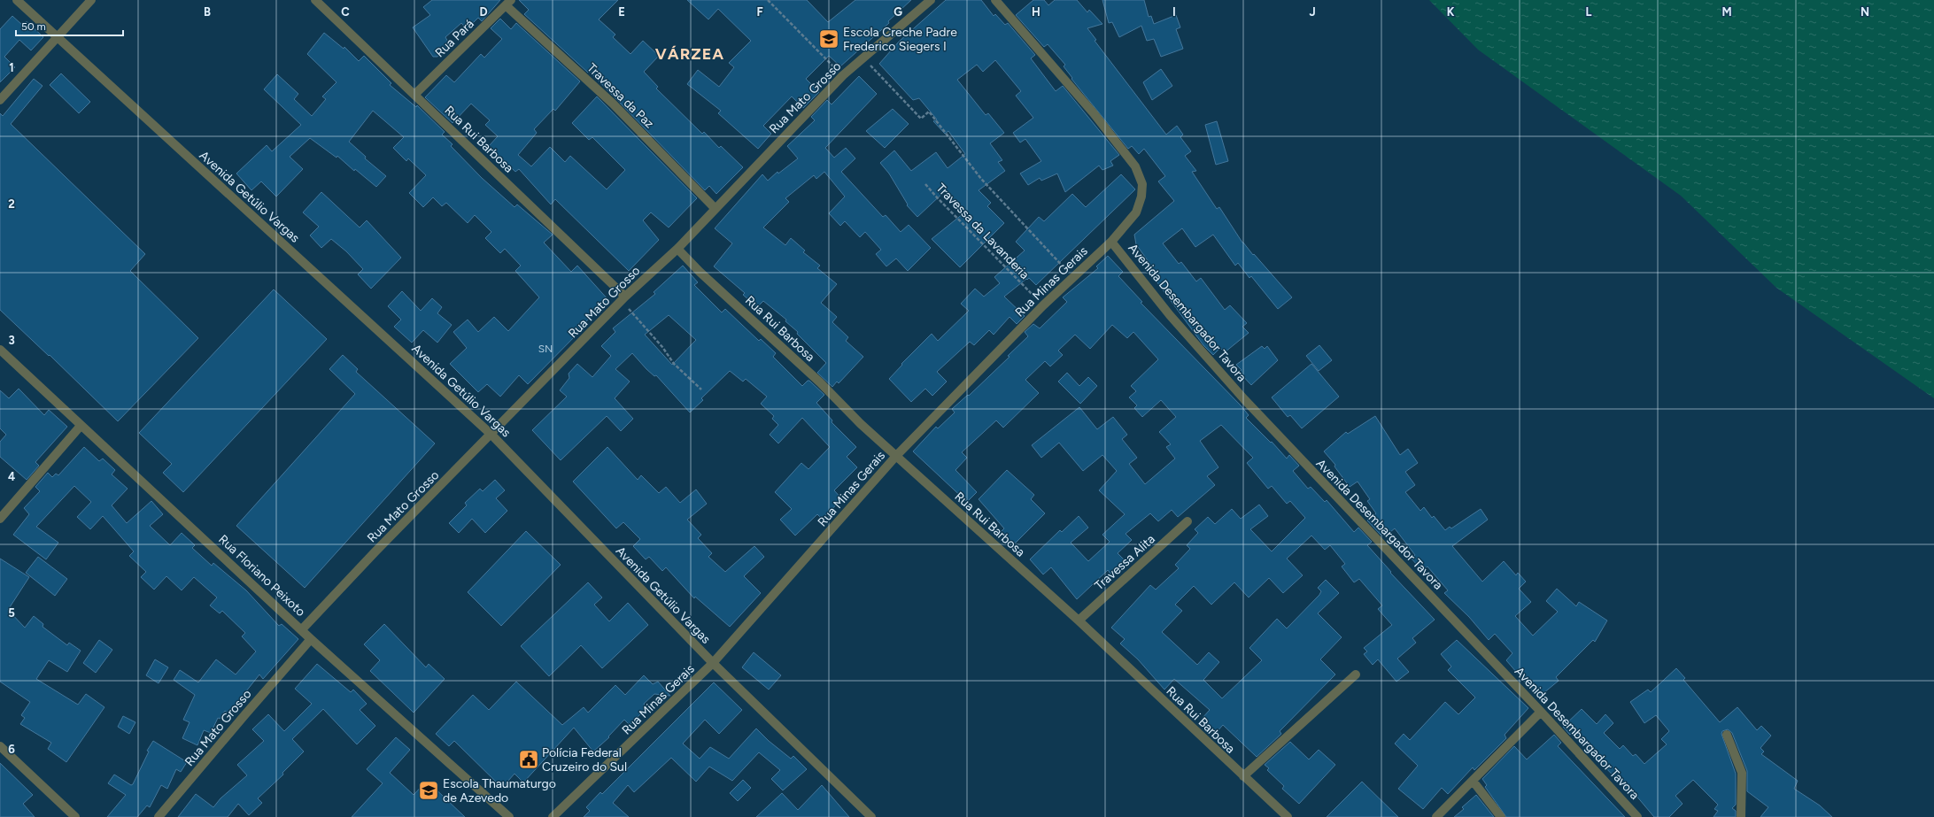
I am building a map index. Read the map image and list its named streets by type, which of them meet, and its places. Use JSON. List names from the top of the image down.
{
  "streets": {
    "street": [
      "Rua Pará",
      "Travessa da Paz",
      "Rua Mato Grosso",
      "Rua Rui Barbosa",
      "Avenida Getúlio Vargas",
      "Rua Minas Gerais",
      "Avenida Desembargador Tavora",
      "Travessa Alita",
      "Rua Floriano Peixoto"
    ],
    "path": ["Travessa da Lavanderia"]
  },
  "crossings": [
    ["Rua Pará", "Travessa da Paz"],
    ["Rua Pará", "Rua Rui Barbosa"],
    ["Travessa da Paz", "Rua Mato Grosso"],
    ["Rua Mato Grosso", "Rua Rui Barbosa"],
    ["Rua Mato Grosso", "Avenida Getúlio Vargas"],
    ["Rua Mato Grosso", "Rua Floriano Peixoto"],
    ["Rua Rui Barbosa", "Rua Minas Gerais"],
    ["Rua Rui Barbosa", "Travessa Alita"],
    ["Avenida Getúlio Vargas", "Rua Minas Gerais"],
    ["Travessa da Lavanderia", "Rua Minas Gerais"],
    ["Rua Minas Gerais", "Avenida Desembargador Tavora"]
  ],
  "districts": ["VÁRZEA"],
  "places": {
    "school or university": ["Escola Creche Padre Frederico Siegers I", "Escola Thaumaturgo de Azevedo"],
    "public building": ["Polícia Federal Cruzeiro do Sul"]
  },
  "house_numbers": ["SN"],
  "scale_bar": "50 m",
  "grid": {
    "columns": [
      "B",
      "C",
      "D",
      "E",
      "F",
      "G",
      "H",
      "I",
      "J",
      "K",
      "L",
      "M",
      "N"
    ],
    "rows": [
      "1",
      "2",
      "3",
      "4",
      "5",
      "6"
    ]
  }
}
